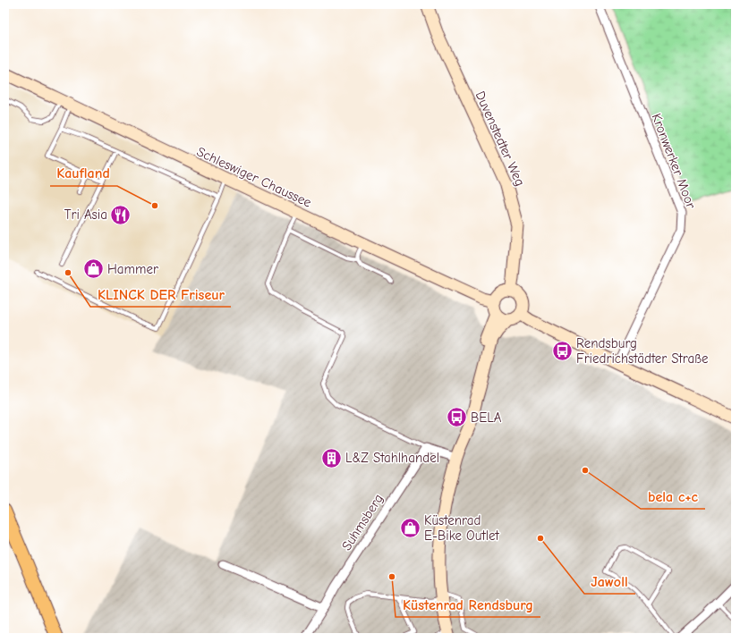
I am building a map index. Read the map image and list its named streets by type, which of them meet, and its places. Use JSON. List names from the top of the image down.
{
  "streets": {
    "main road": ["Duvenstedter Weg", "Schleswiger Chaussee"],
    "street": ["Kronwerker Moor", "Suhmsberg"]
  },
  "crossings": [
    ["Duvenstedter Weg", "Schleswiger Chaussee"]
  ],
  "places": {
    "other": [
      "Kaufland",
      "KLINCK DER Friseur",
      "bela c+c",
      "Jawoll",
      "Küstenrad Rendsburg"
    ],
    "restaurant": ["Tri Asia"],
    "shop": ["Hammer", "Küstenrad E-Bike Outlet"],
    "bus stop": ["Rendsburg Friedrichstädter Straße", "BELA"],
    "building": ["L&Z Stahlhandel"]
  }
}
